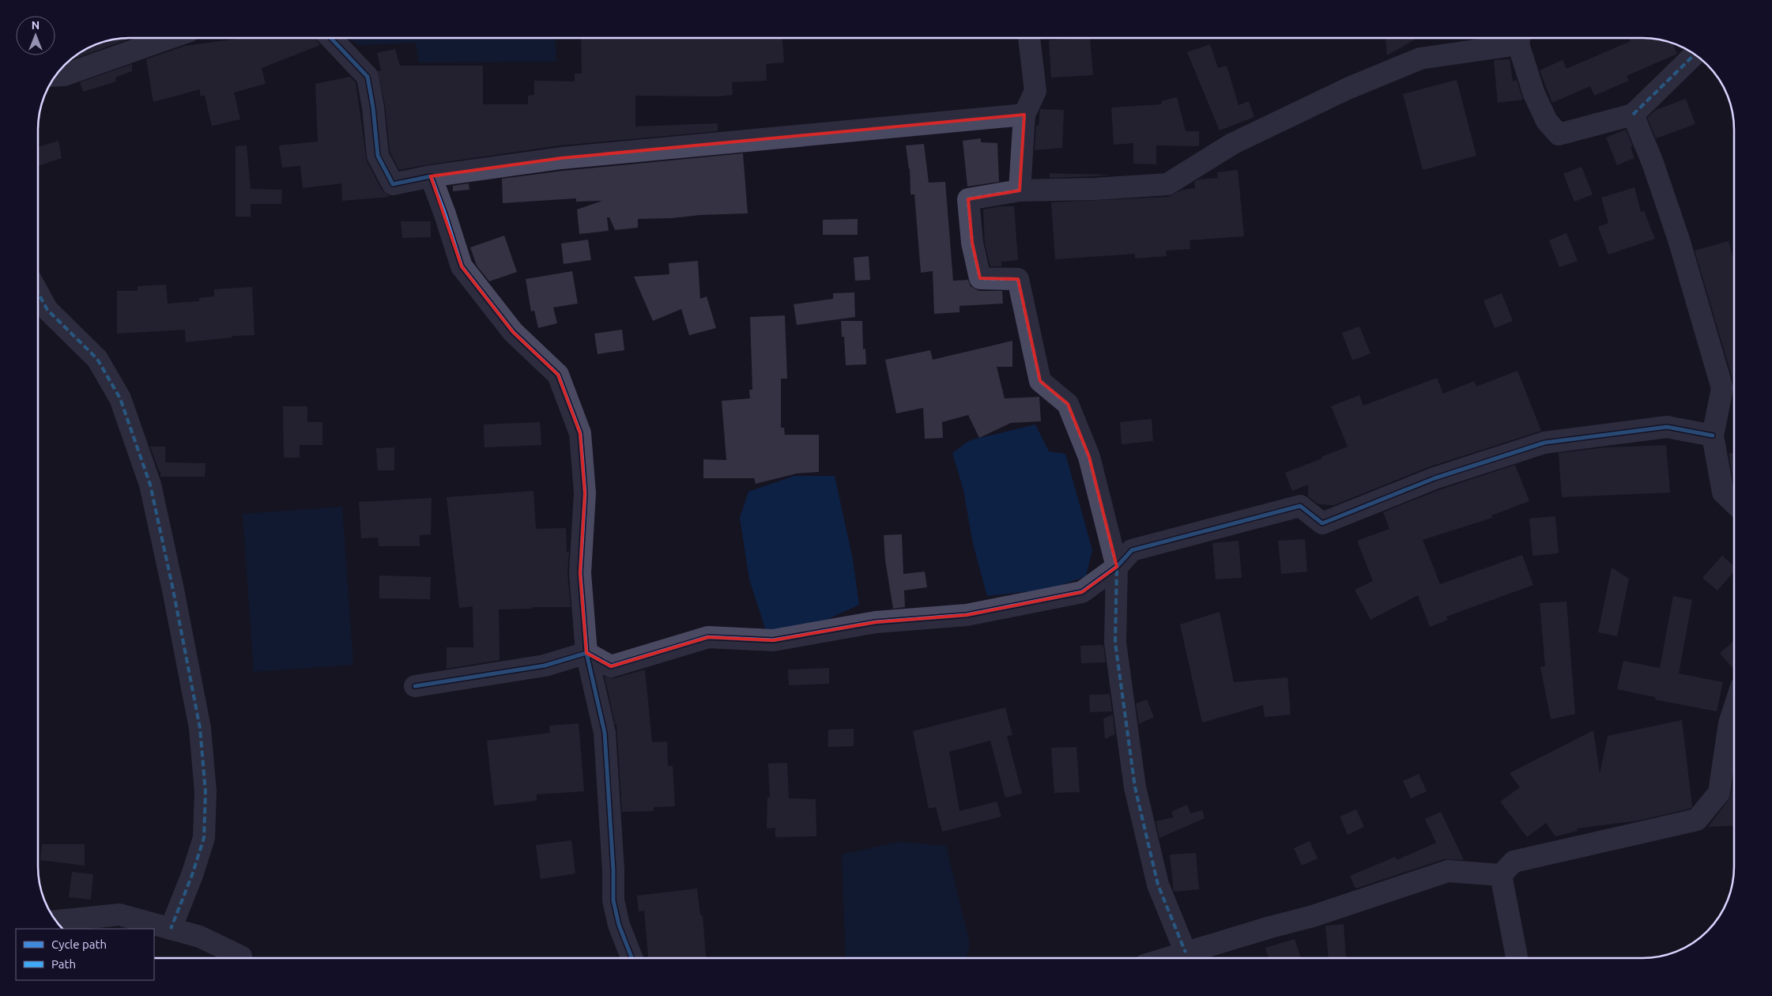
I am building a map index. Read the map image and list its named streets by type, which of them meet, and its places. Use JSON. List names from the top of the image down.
{
  "legend": ["Cycle path", "Path"],
  "north": "top"
}
